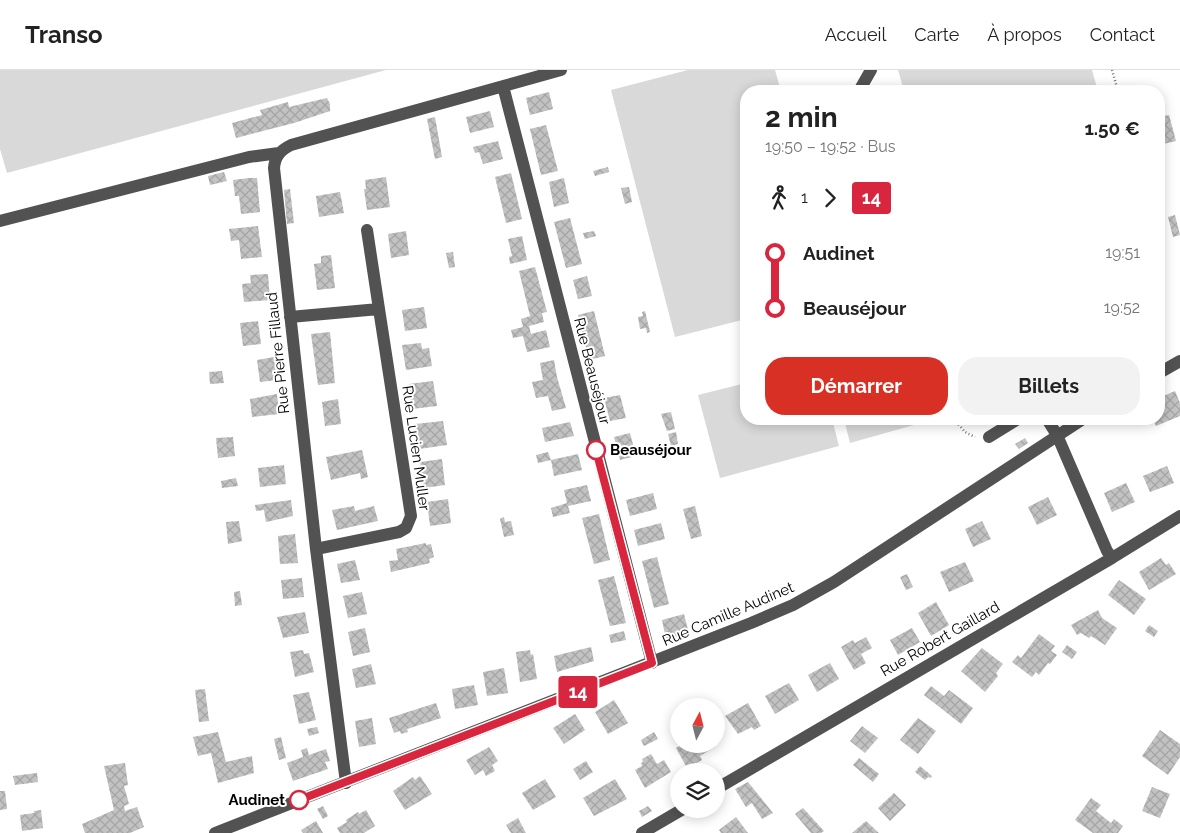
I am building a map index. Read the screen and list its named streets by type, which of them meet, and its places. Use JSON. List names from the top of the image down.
{
  "streets": {
    "street": [
      "Rue Pierre Fillaud",
      "Rue Beauséjour",
      "Rue Lucien Muller",
      "Rue Camille Audinet",
      "Rue Robert Gaillard"
    ]
  },
  "crossings": [
    ["Rue Pierre Fillaud", "Rue Lucien Muller"],
    ["Rue Pierre Fillaud", "Rue Camille Audinet"],
    ["Rue Beauséjour", "Rue Camille Audinet"]
  ],
  "places": ["Beauséjour", "Audinet"],
  "lines": ["bus line 14"],
  "north": "top",
  "page": {
    "header": "Transo",
    "nav": [
      "Accueil",
      "Carte",
      "À propos",
      "Contact"
    ],
    "on_map": "14",
    "heading": ["2 min", "19:50 – 19:52 · Bus", "1.50 €"],
    "legs": ["1", "14"],
    "list": [
      {
        "name": "Audinet",
        "value": "19:51"
      },
      {
        "name": "Beauséjour",
        "value": "19:52"
      }
    ],
    "buttons": ["Démarrer", "Billets"]
  }
}
